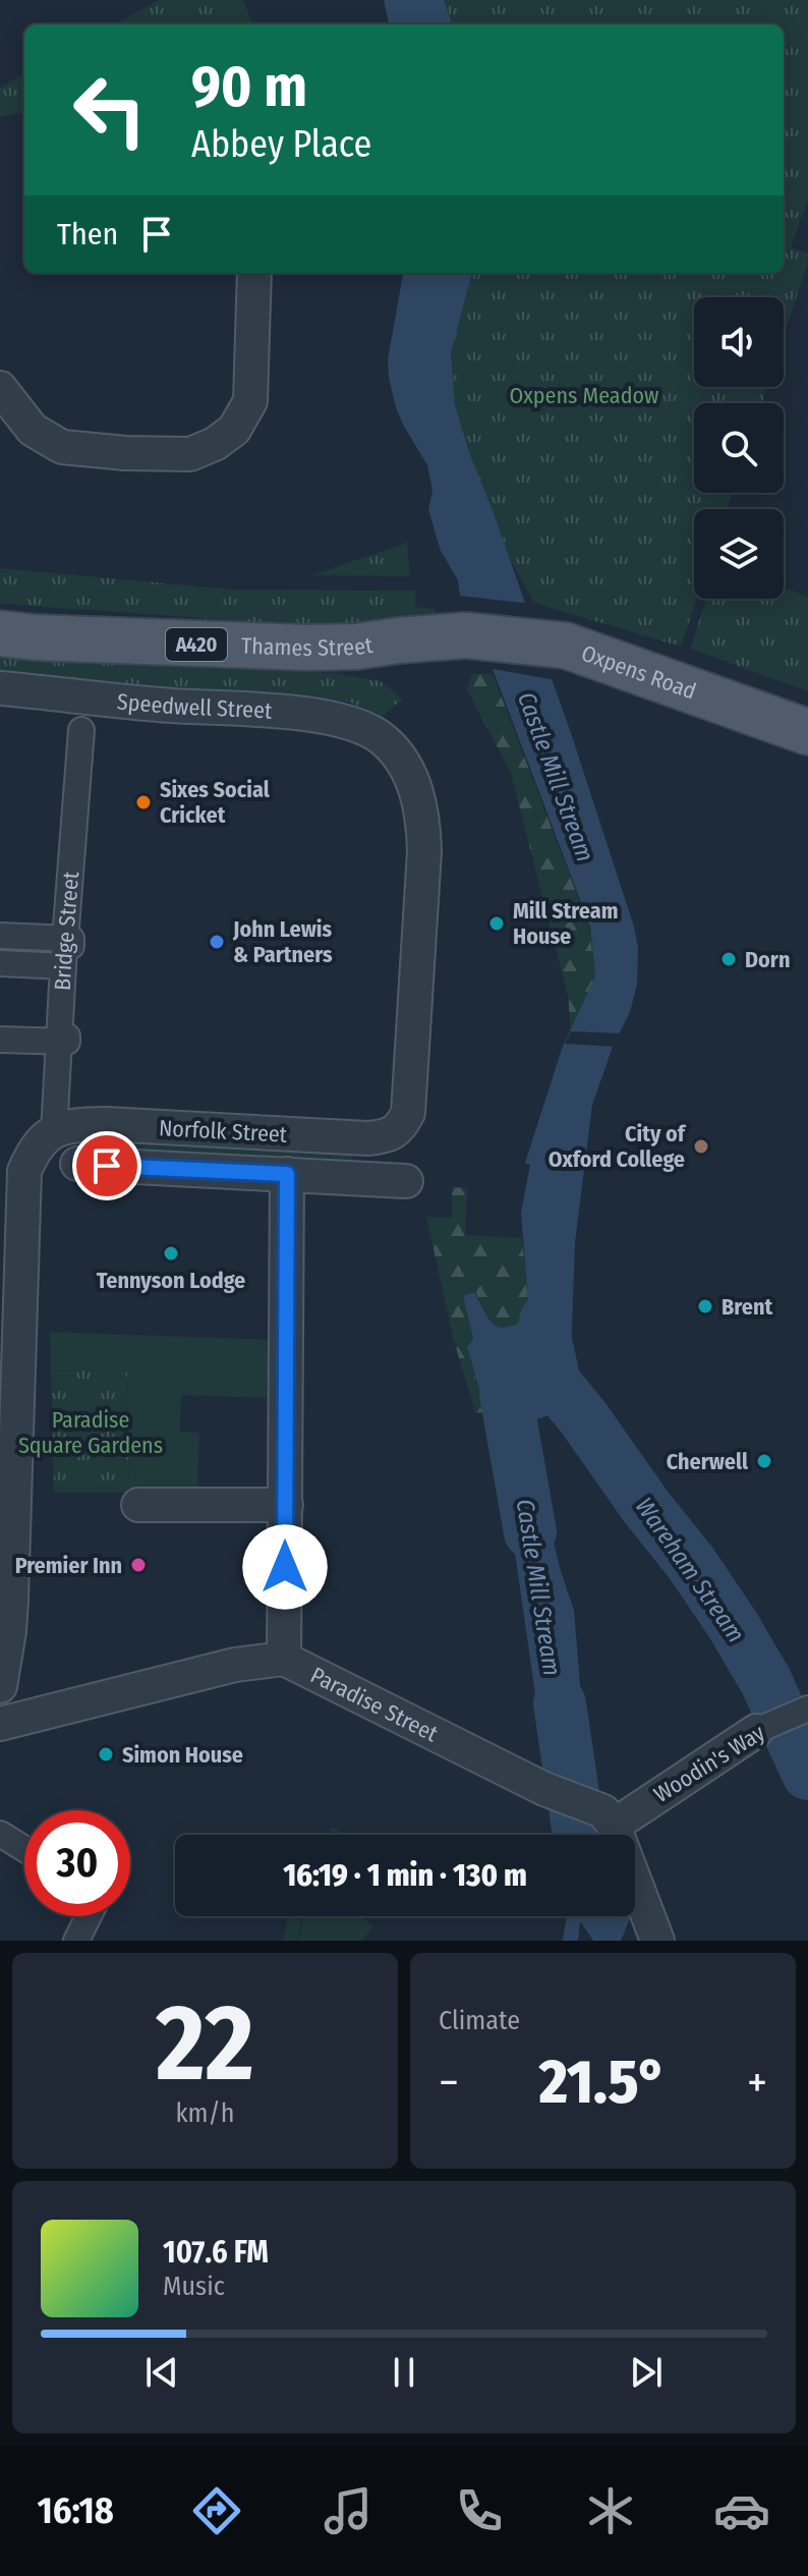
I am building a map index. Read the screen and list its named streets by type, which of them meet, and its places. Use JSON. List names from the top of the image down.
{
  "streets": {
    "main road": ["Thames Street", "A420", "Oxpens Road"],
    "street": [
      "Speedwell Street",
      "Bridge Street",
      "Norfolk Street",
      "Paradise Street",
      "Woodin's Way"
    ]
  },
  "crossings": [
    ["Thames Street", "Oxpens Road"],
    ["Speedwell Street", "Norfolk Street"],
    ["Bridge Street", "Norfolk Street"],
    ["Paradise Street", "Woodin's Way"]
  ],
  "water": ["Castle Mill Stream", "Wareham Stream"],
  "parks": ["Oxpens Meadow", "Paradise Square Gardens"],
  "places": [
    "Sixes Social Cricket",
    "Mill Stream House",
    "John Lewis & Partners",
    "Dorn",
    "City of Oxford College",
    "Tennyson Lodge",
    "Brent",
    "Cherwell",
    "Premier Inn",
    "Simon House"
  ],
  "page": {
    "turn": ["90 m", "Abbey Place"],
    "then": "Then",
    "limit": "30",
    "trip": "16:19 · 1 min · 130 m",
    "tile": [
      ["22", "km/h"],
      "Climate"
    ],
    "heat": ["−", "21.5°", "+"],
    "song": ["107.6 FM", "Music"],
    "tabs": "16:18"
  }
}
